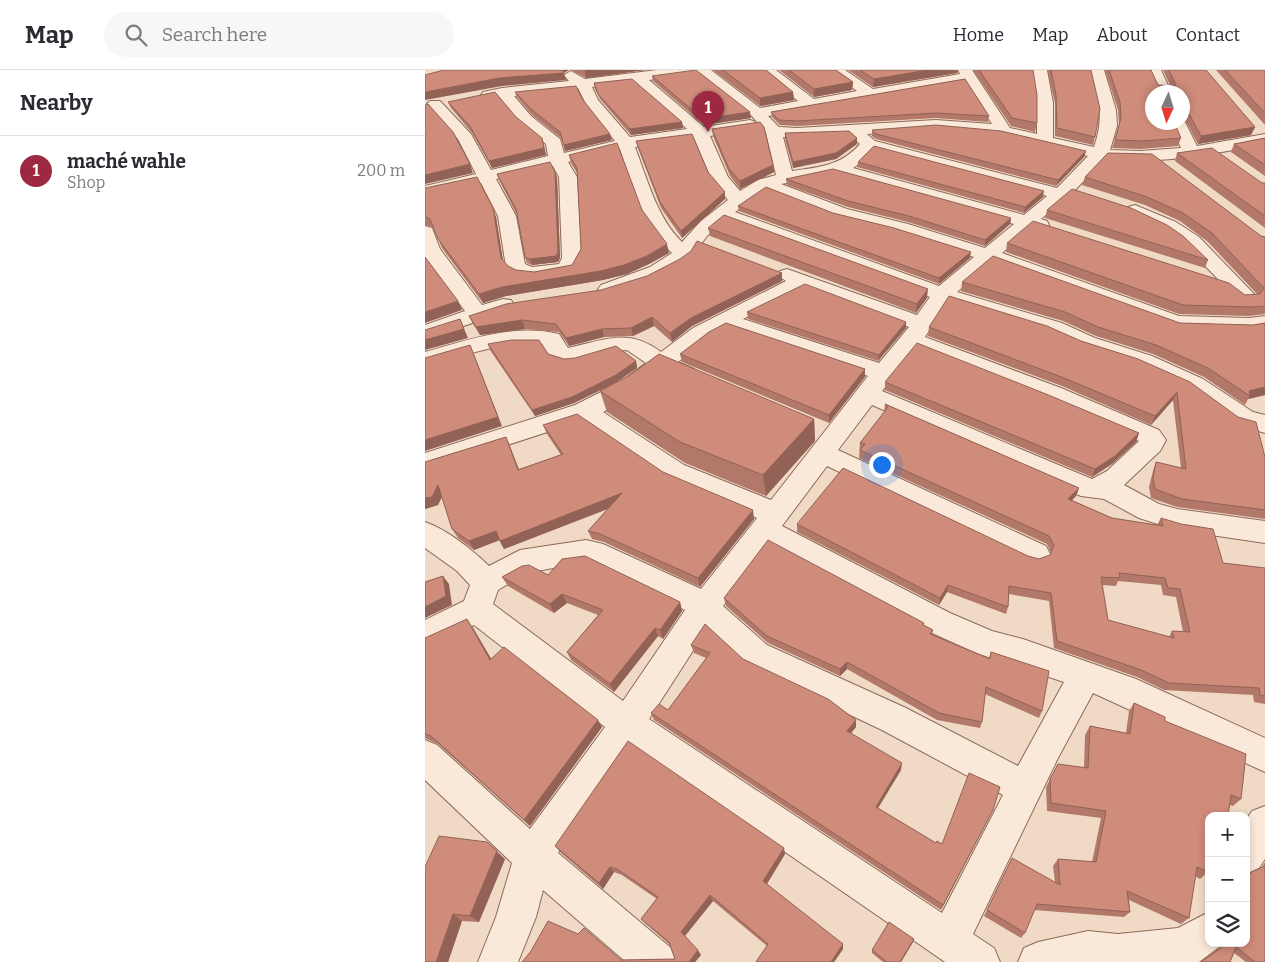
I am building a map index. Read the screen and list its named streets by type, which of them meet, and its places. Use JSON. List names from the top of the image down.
{
  "north": "bottom",
  "page": {
    "header": "Map",
    "search": "Search here",
    "nav": [
      "Home",
      "Map",
      "About",
      "Contact"
    ],
    "heading": "Nearby",
    "pins": "1",
    "list": [
      {
        "mark": "1",
        "name": "maché wahle",
        "note": "Shop",
        "value": "200 m"
      }
    ],
    "map_buttons": ["+", "−"]
  }
}
